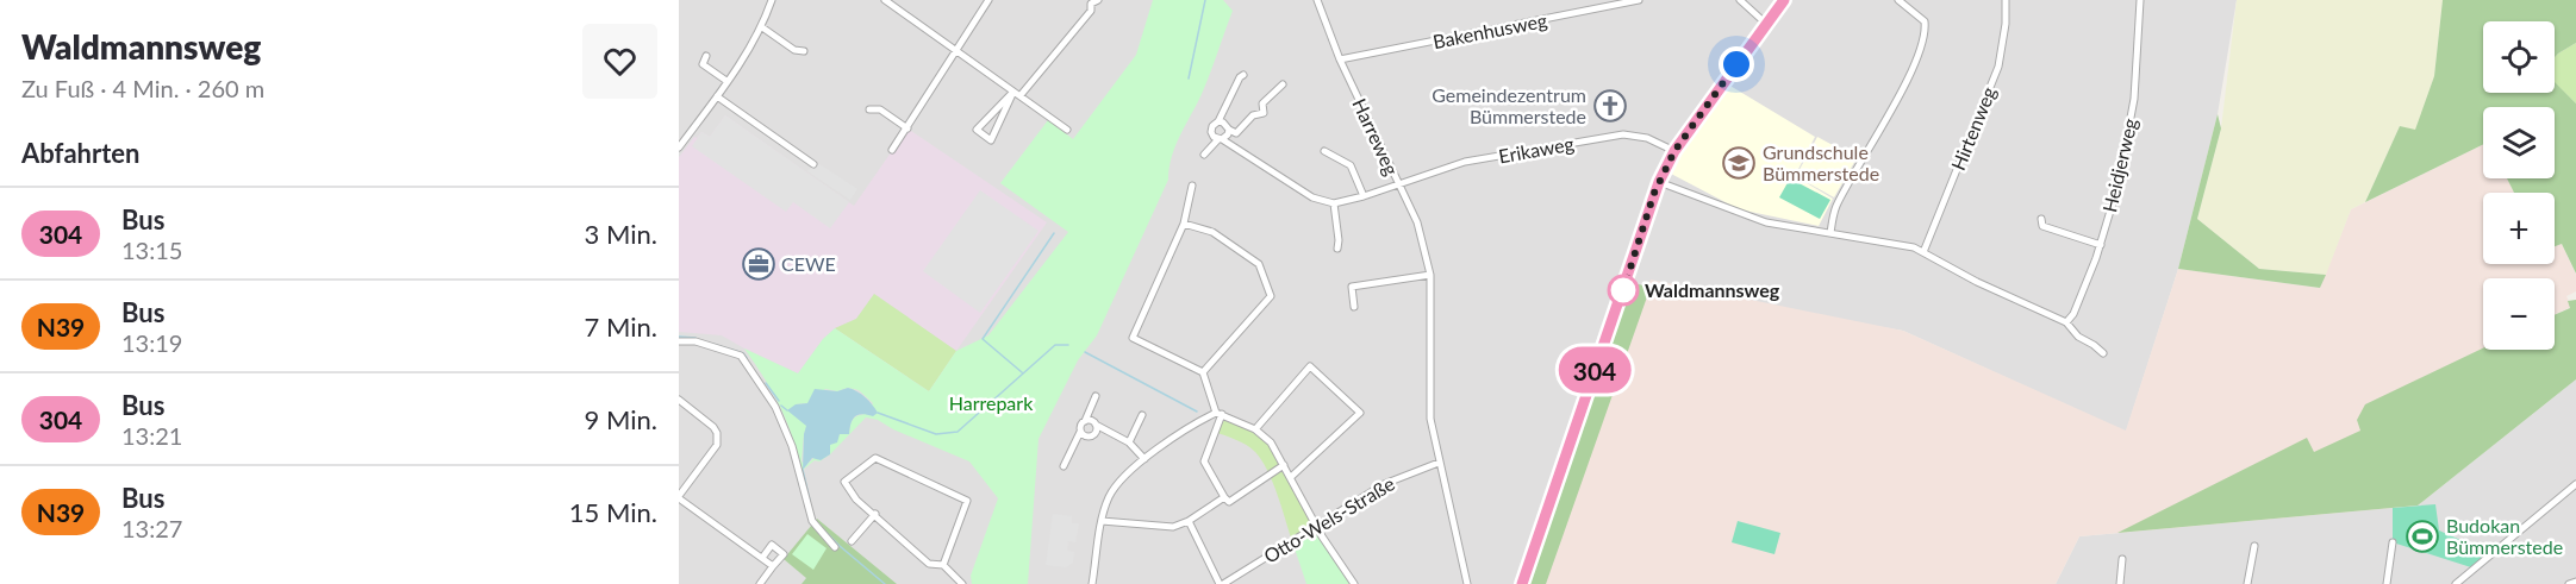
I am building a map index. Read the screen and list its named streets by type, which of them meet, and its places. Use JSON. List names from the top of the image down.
{
  "streets": {
    "street": [
      "Bakenhusweg",
      "Hirtenweg",
      "Harreweg",
      "Erikaweg",
      "Heidjerweg",
      "Otto-Wels-Straße"
    ]
  },
  "crossings": [
    ["Bakenhusweg", "Harreweg"],
    ["Harreweg", "Erikaweg"],
    ["Harreweg", "Otto-Wels-Straße"]
  ],
  "parks": ["Harrepark"],
  "places": {
    "church": ["Gemeindezentrum Bümmerstede"],
    "school or university": ["Grundschule Bümmerstede"],
    "office": ["CEWE"],
    "other": ["Waldmannsweg"],
    "sports": ["Budokan Bümmerstede"]
  },
  "lines": ["bus line 304"],
  "page": {
    "heading": [
      ["Waldmannsweg", "Zu Fuß · 4 Min. · 260 m"],
      "Abfahrten"
    ],
    "on_map": "304",
    "map_buttons": ["+", "−"],
    "list": [
      {
        "mark": "304",
        "name": "Bus",
        "note": "13:15",
        "value": "3 Min."
      },
      {
        "mark": "N39",
        "name": "Bus",
        "note": "13:19",
        "value": "7 Min."
      },
      {
        "mark": "304",
        "name": "Bus",
        "note": "13:21",
        "value": "9 Min."
      },
      {
        "mark": "N39",
        "name": "Bus",
        "note": "13:27",
        "value": "15 Min."
      }
    ]
  }
}
